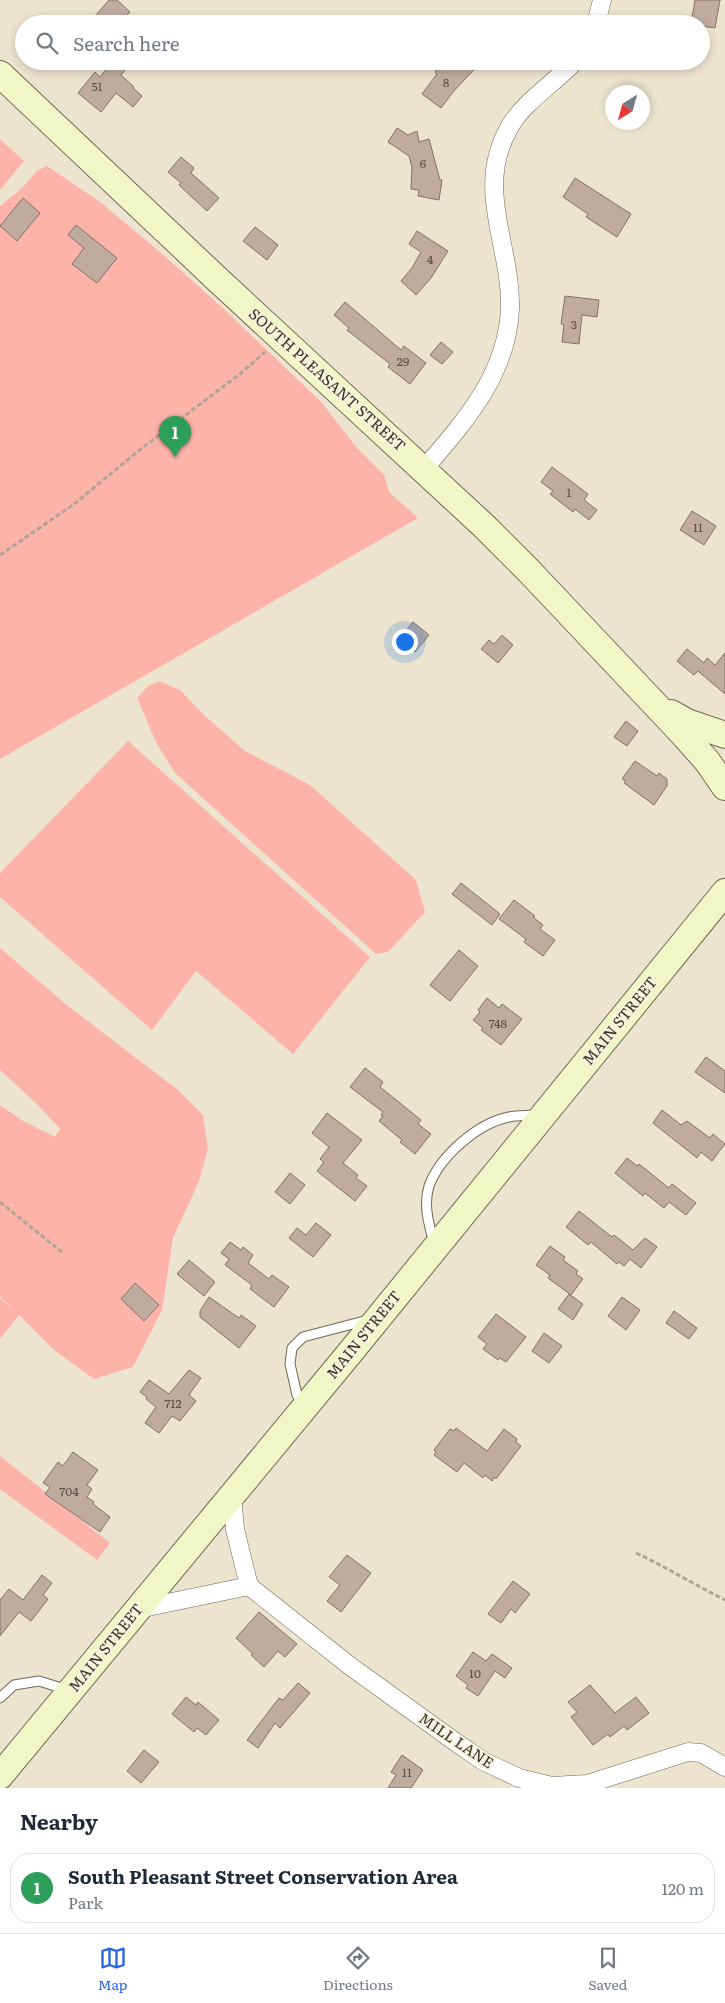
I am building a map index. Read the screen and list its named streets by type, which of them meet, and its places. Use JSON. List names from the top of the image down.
{
  "streets": {
    "main road": ["SOUTH PLEASANT STREET", "MAIN STREET"],
    "street": ["MILL LANE"]
  },
  "house_numbers": [
    "8",
    "51",
    "6",
    "4",
    "3",
    "29",
    "1",
    "11",
    "748",
    "712",
    "704",
    "10",
    "11"
  ],
  "north": "bottom left",
  "page": {
    "search": "Search here",
    "pins": "1",
    "heading": "Nearby",
    "list": [
      {
        "mark": "1",
        "name": "South Pleasant Street Conservation Area",
        "note": "Park",
        "value": "120 m"
      }
    ],
    "nav": ["Map", "Directions", "Saved"]
  }
}
